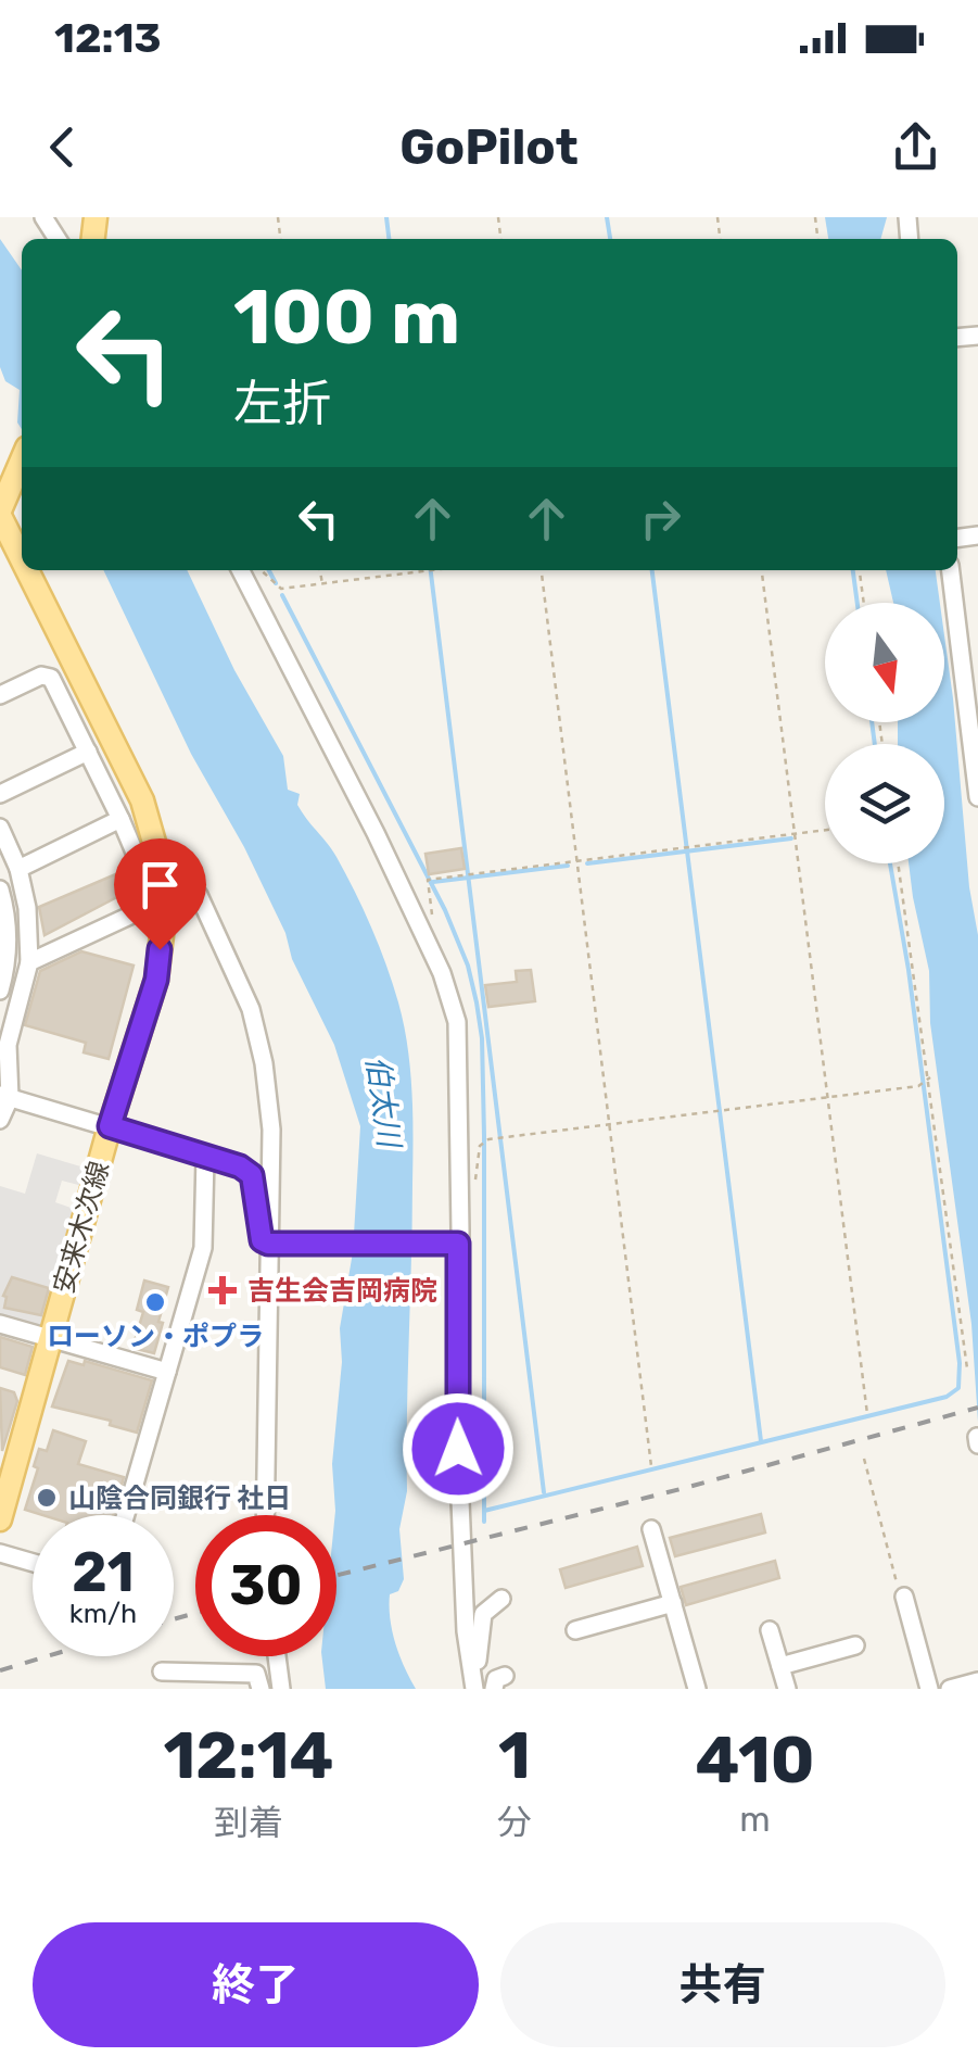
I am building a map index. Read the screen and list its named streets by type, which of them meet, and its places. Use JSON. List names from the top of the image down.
{
  "streets": {
    "main road": ["安来木次線"]
  },
  "water": ["伯太川"],
  "places": {
    "health": ["吉生会吉岡病院"],
    "other": ["ローソン・ポプラ", "山陰合同銀行 社日"]
  },
  "north": "bottom",
  "page": {
    "status": "12:13",
    "header": "GoPilot",
    "turn": ["100 m", "左折"],
    "speed": "21 km/h",
    "limit": "30",
    "eta": [
      "12:14",
      "到着",
      "1",
      "分",
      "410",
      "m"
    ],
    "buttons": ["終了", "共有"]
  }
}
